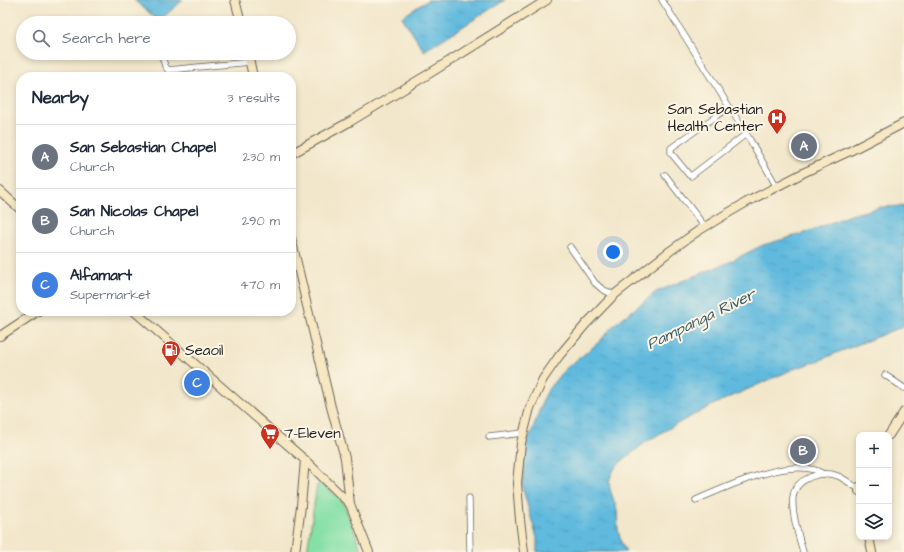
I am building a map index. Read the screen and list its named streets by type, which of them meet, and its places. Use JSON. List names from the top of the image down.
{
  "water": ["Pampanga River"],
  "places": {
    "hospital": ["San Sebastian Health Center"],
    "fuel station": ["Seaoil"],
    "supermarket": ["7-Eleven"]
  },
  "page": {
    "search": "Search here",
    "heading": ["Nearby", "3 results"],
    "list": [
      {
        "mark": "A",
        "name": "San Sebastian Chapel",
        "note": "Church",
        "value": "230 m"
      },
      {
        "mark": "B",
        "name": "San Nicolas Chapel",
        "note": "Church",
        "value": "290 m"
      },
      {
        "mark": "C",
        "name": "Alfamart",
        "note": "Supermarket",
        "value": "470 m"
      }
    ],
    "pins": ["A", "C", "B"],
    "map_buttons": ["+", "−"]
  }
}
